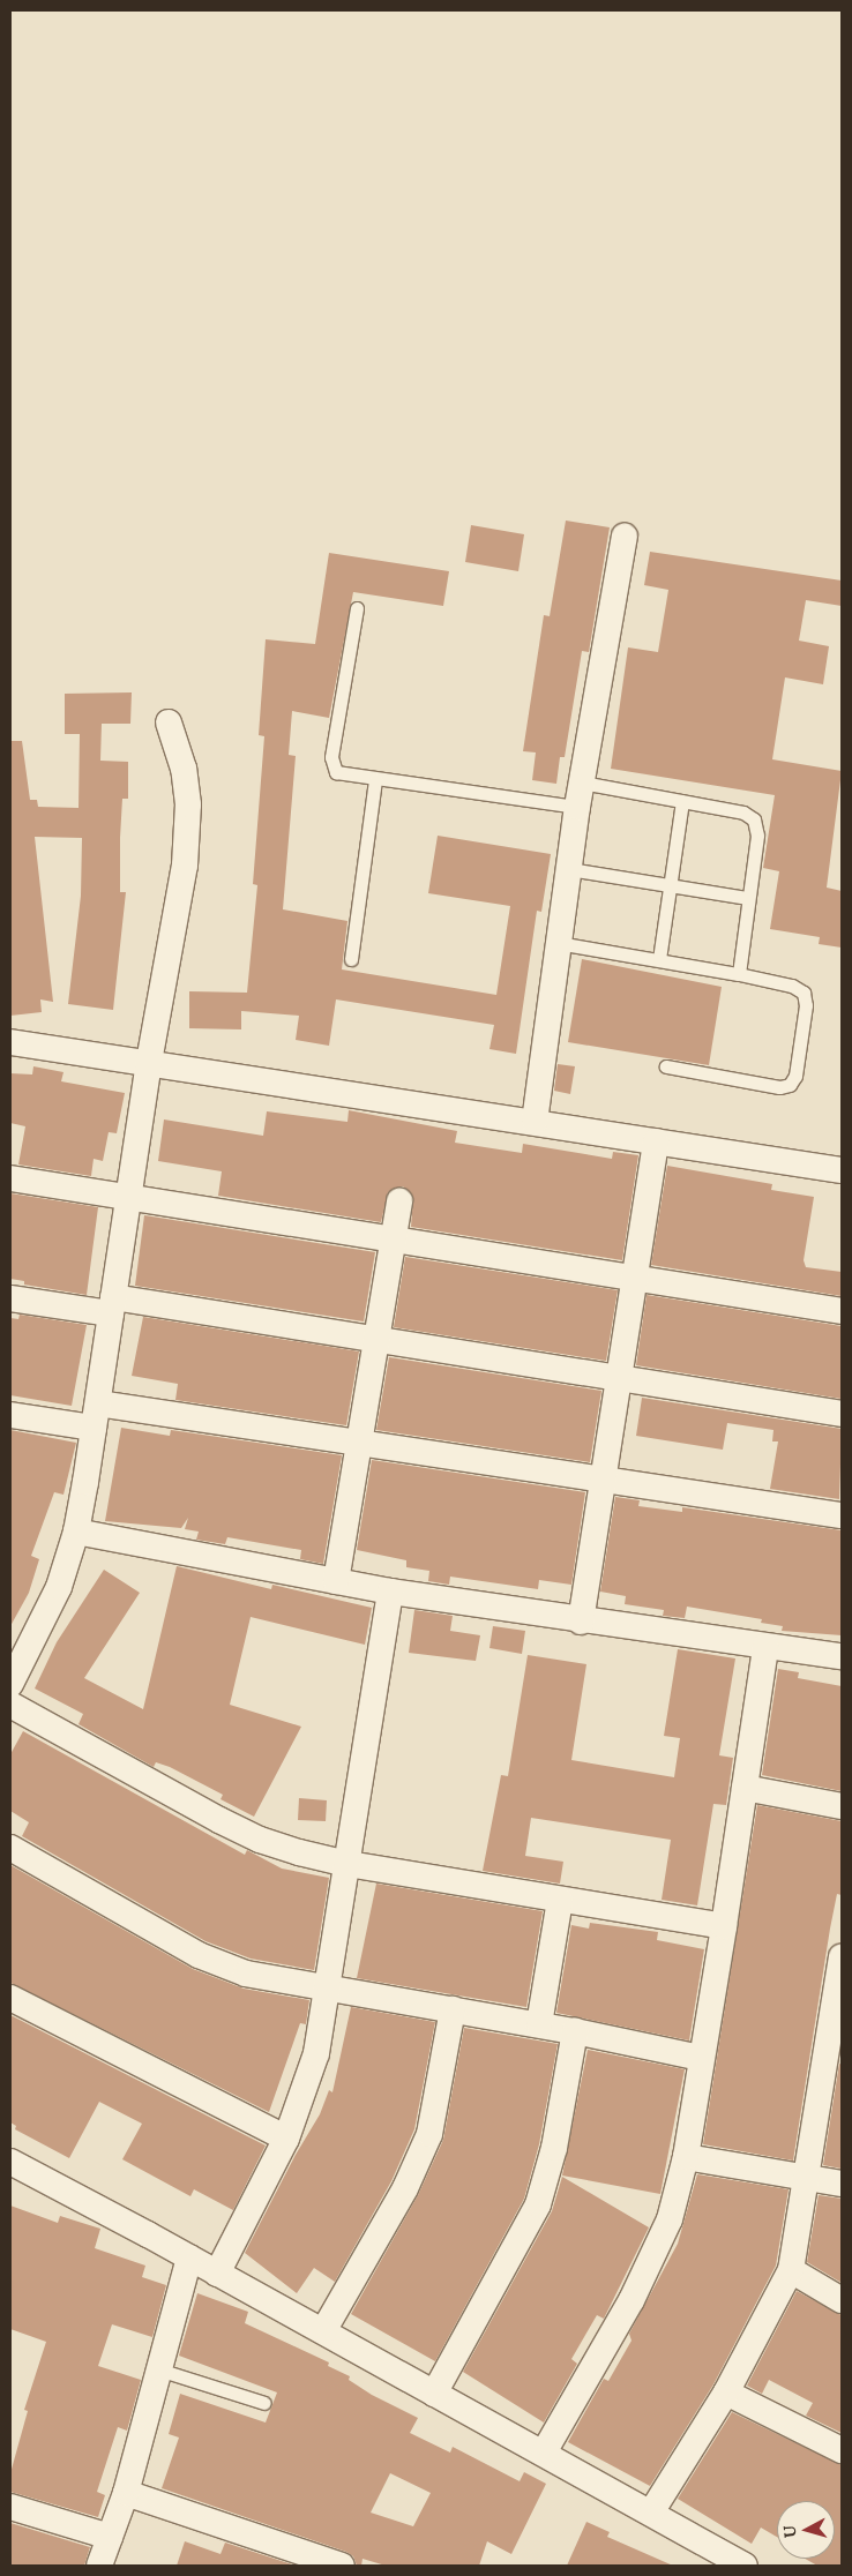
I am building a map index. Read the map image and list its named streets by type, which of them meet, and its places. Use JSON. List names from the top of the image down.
{
  "north": "left"
}
